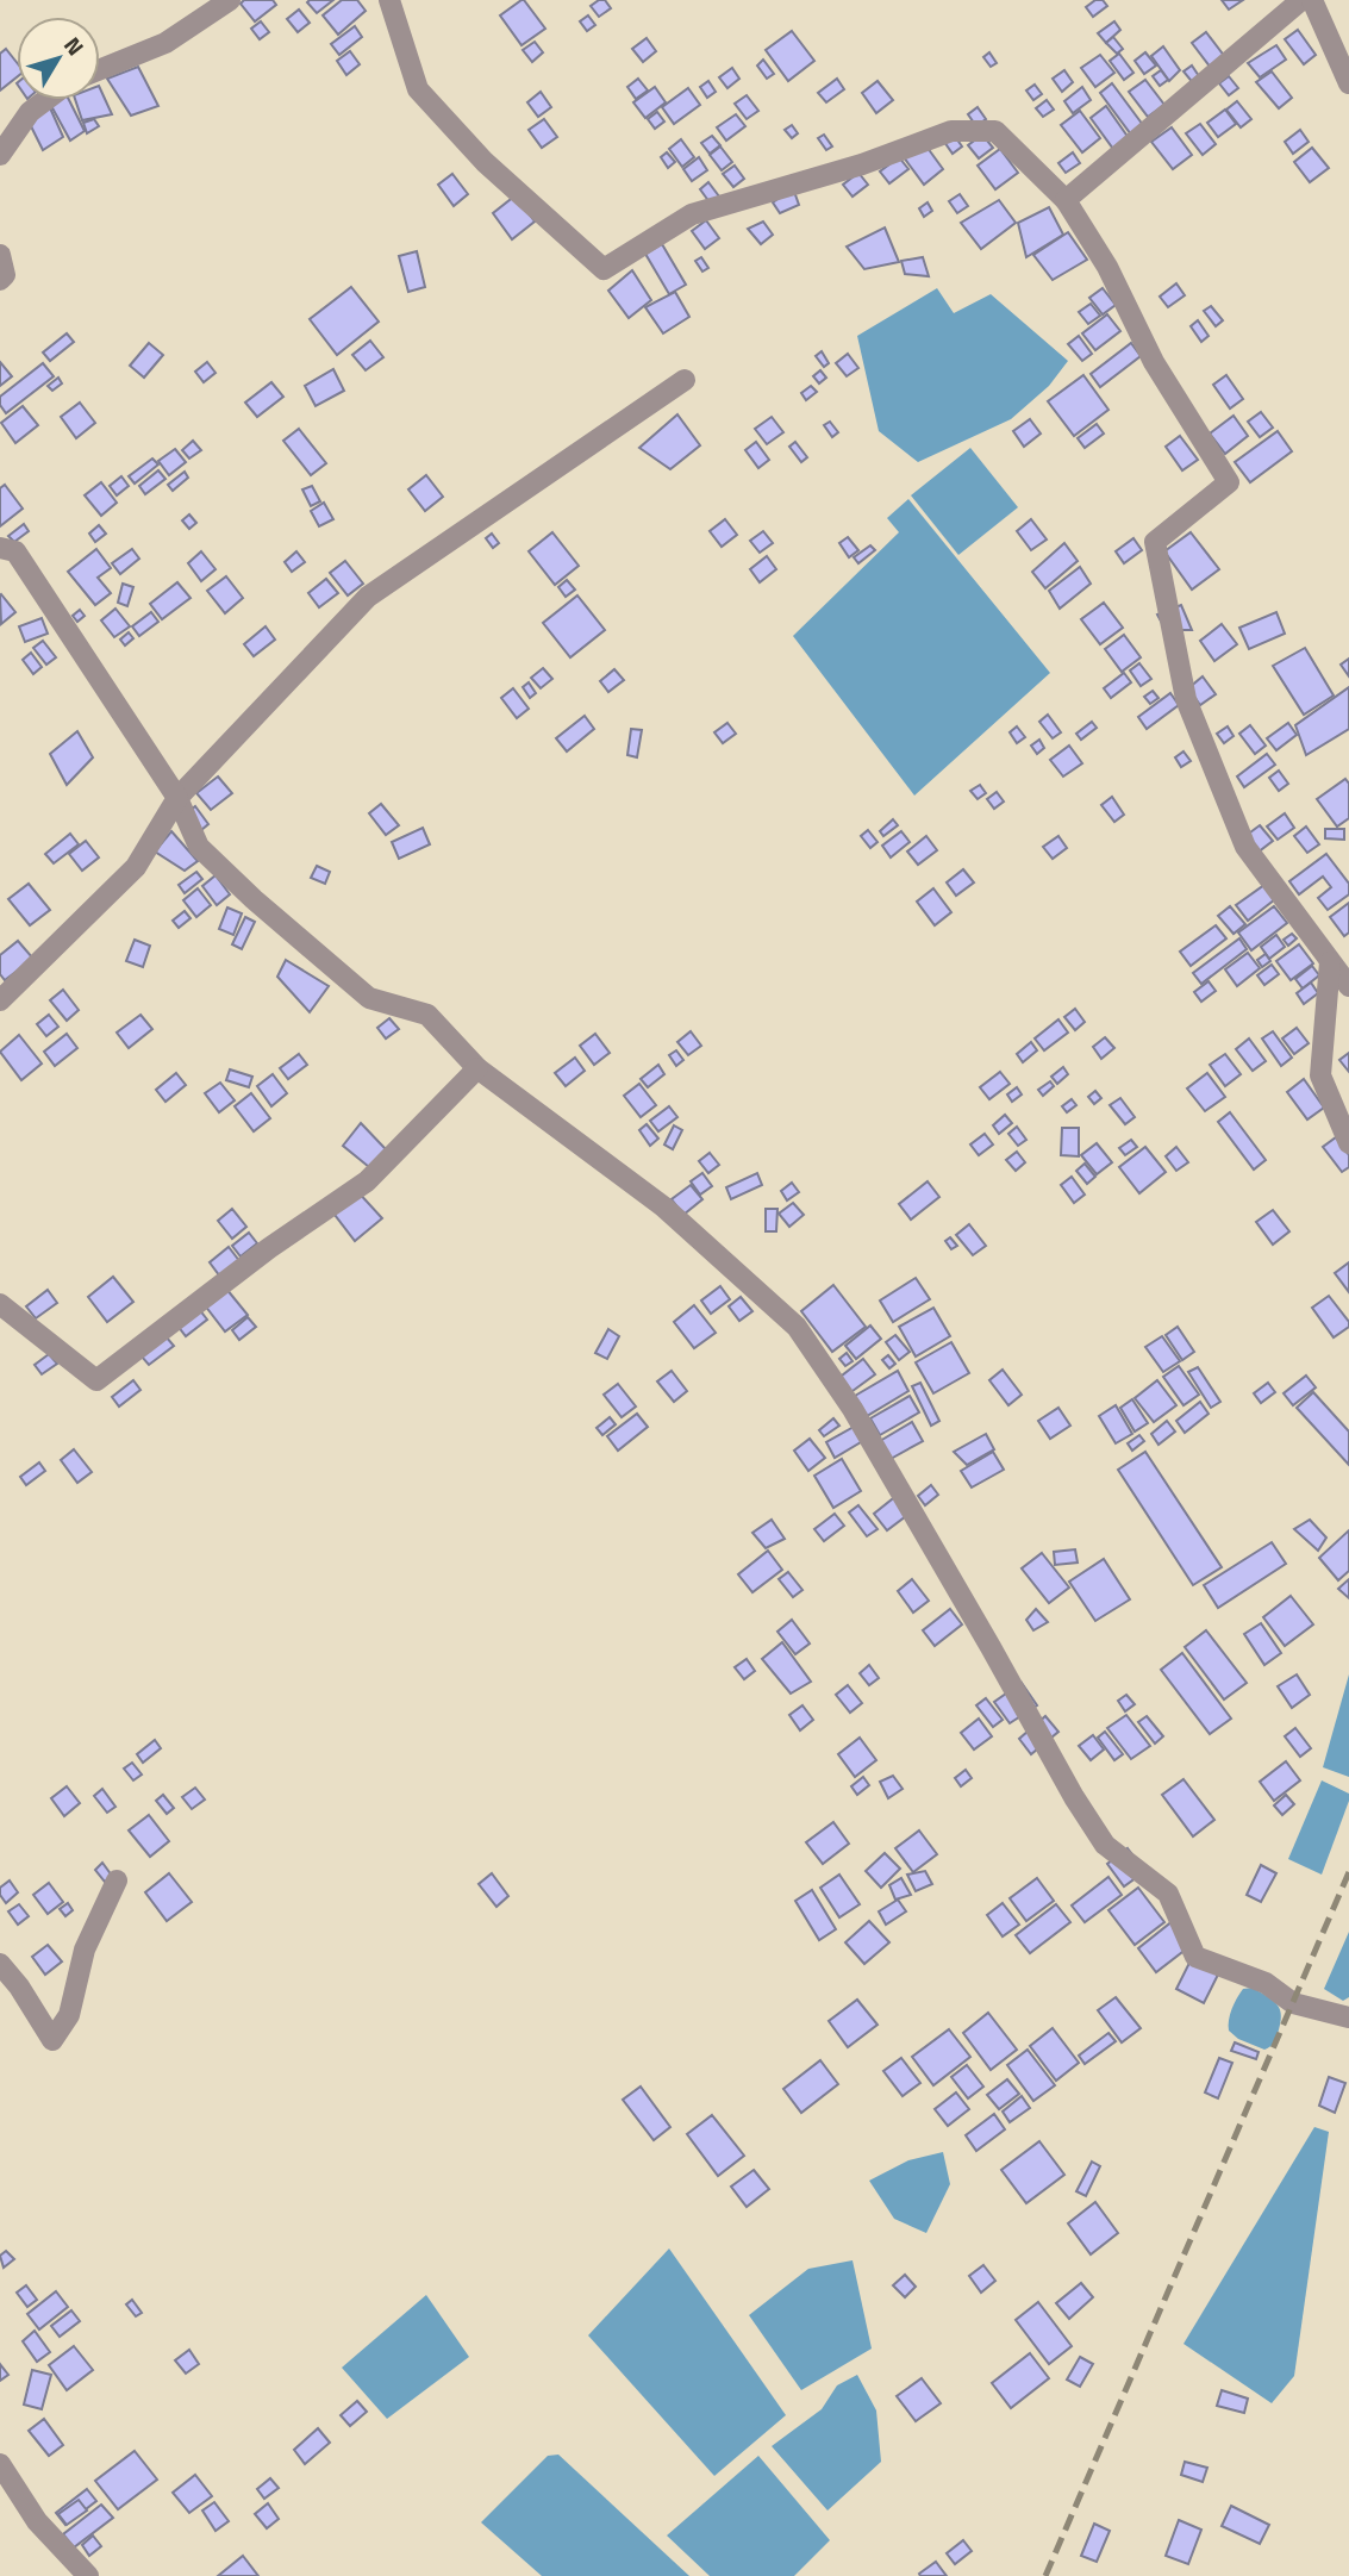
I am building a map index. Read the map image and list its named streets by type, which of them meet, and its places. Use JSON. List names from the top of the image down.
{
  "north": "top right"
}
